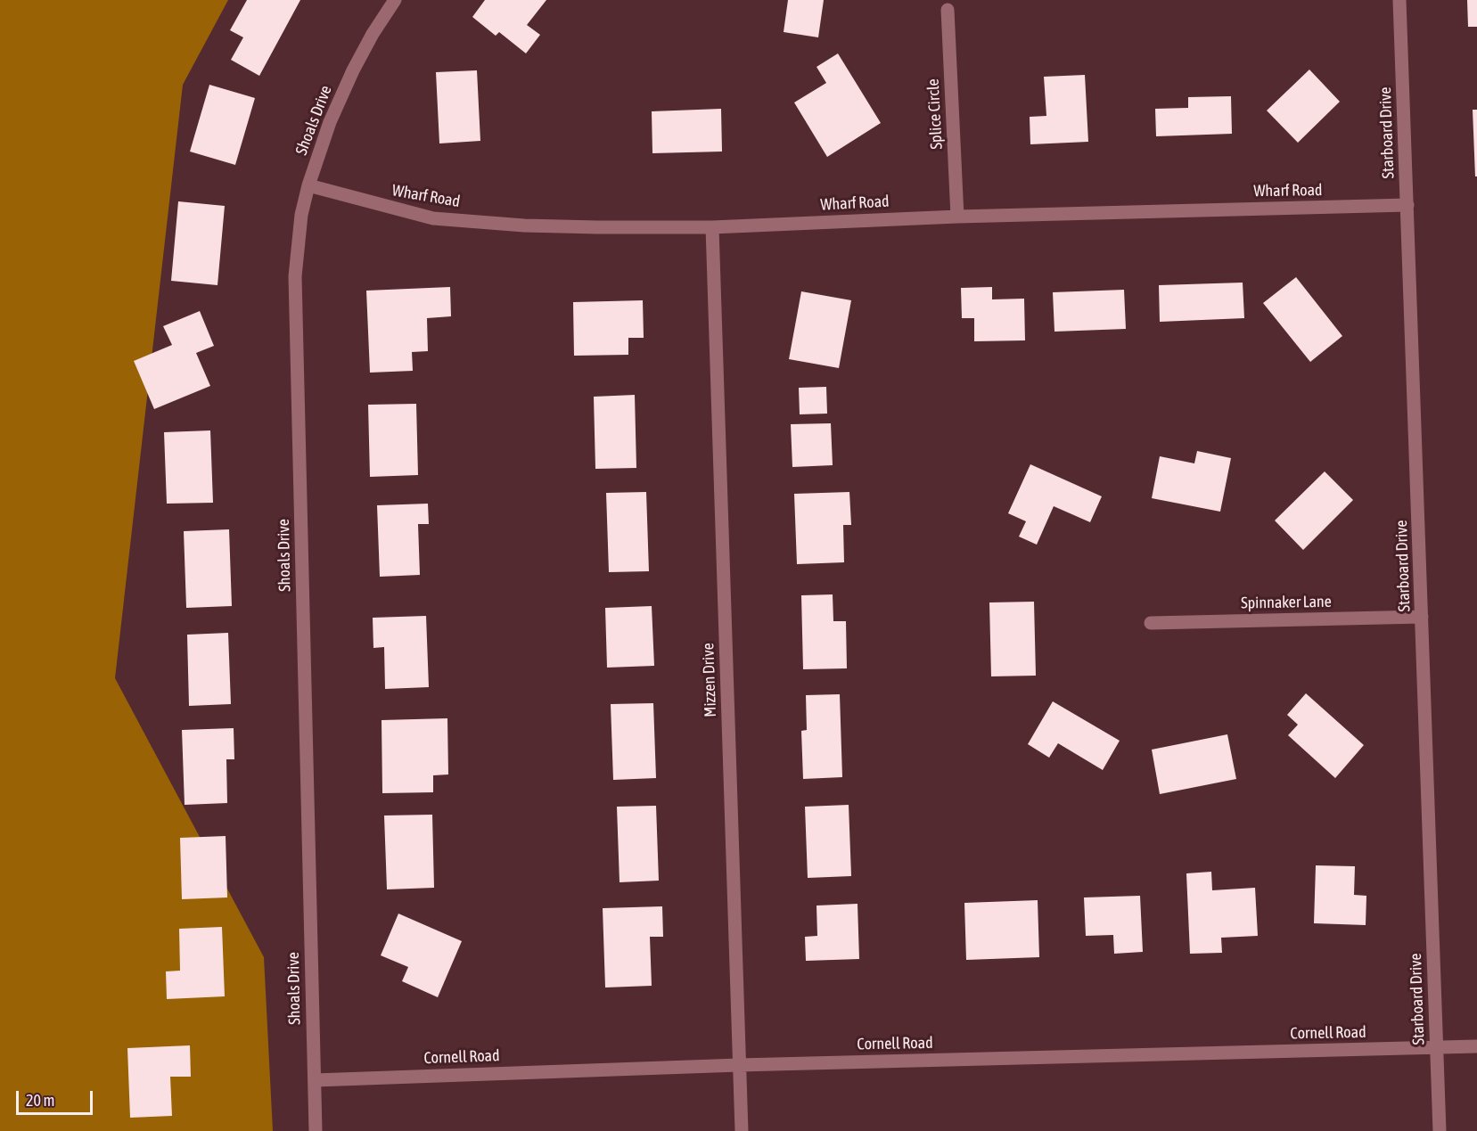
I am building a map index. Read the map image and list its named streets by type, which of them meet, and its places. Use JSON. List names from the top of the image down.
{
  "streets": {
    "street": [
      "Splice Circle",
      "Shoals Drive",
      "Starboard Drive",
      "Wharf Road",
      "Spinnaker Lane",
      "Mizzen Drive",
      "Cornell Road"
    ]
  },
  "crossings": [
    ["Splice Circle", "Wharf Road"],
    ["Shoals Drive", "Wharf Road"],
    ["Shoals Drive", "Cornell Road"],
    ["Starboard Drive", "Wharf Road"],
    ["Starboard Drive", "Spinnaker Lane"],
    ["Starboard Drive", "Cornell Road"],
    ["Wharf Road", "Mizzen Drive"],
    ["Mizzen Drive", "Cornell Road"]
  ],
  "scale_bar": "20 m"
}
